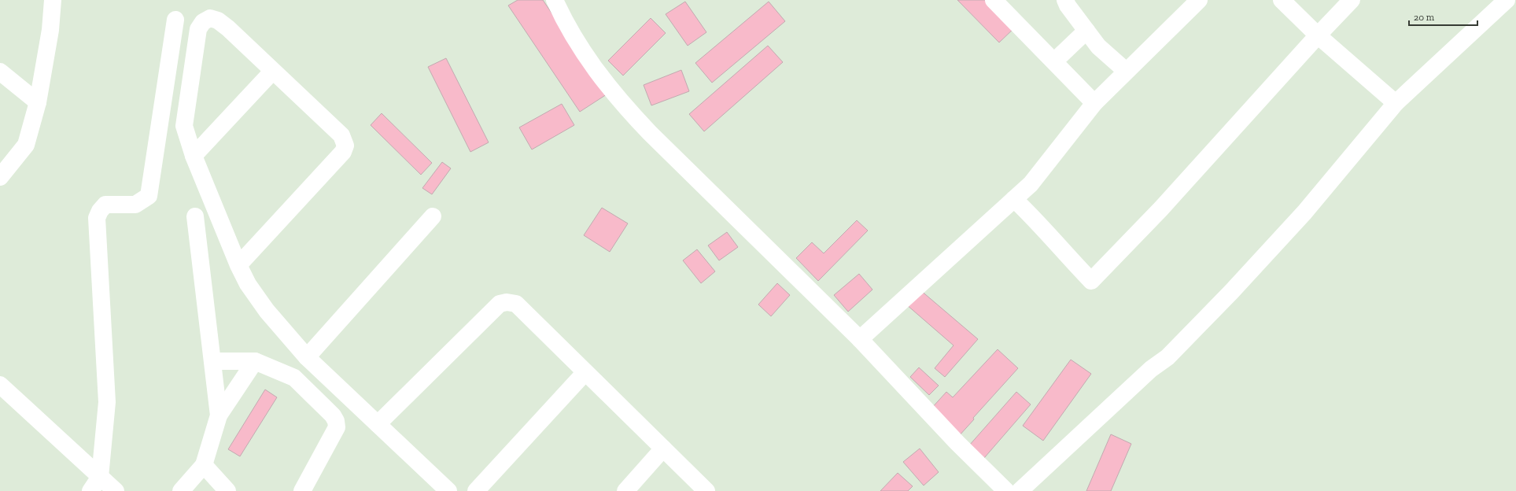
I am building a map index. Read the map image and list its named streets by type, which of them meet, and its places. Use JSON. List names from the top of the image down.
{
  "scale_bar": "20 m"
}
